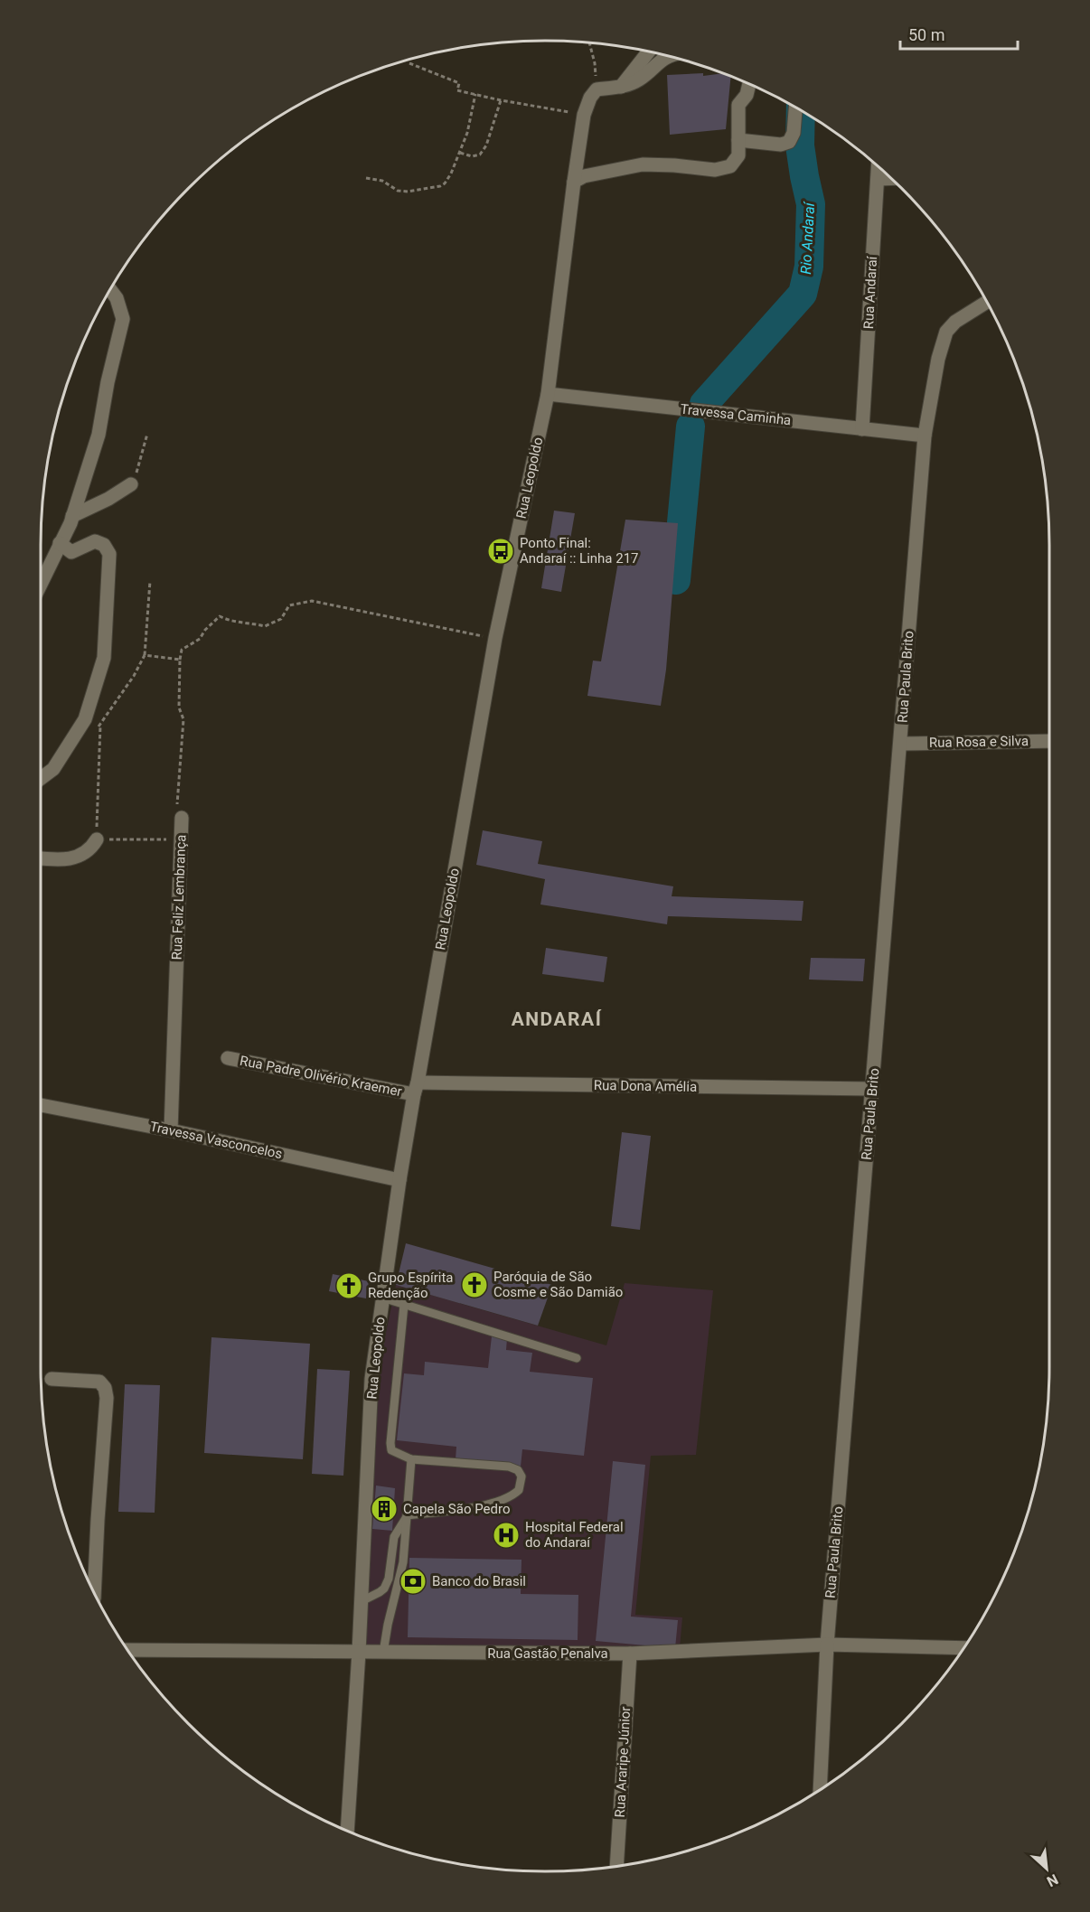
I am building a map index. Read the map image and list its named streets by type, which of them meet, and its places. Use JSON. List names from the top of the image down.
{
  "streets": {
    "street": [
      "Rua Andaraí",
      "Travessa Caminha",
      "Rua Leopoldo",
      "Rua Paula Brito",
      "Rua Rosa e Silva",
      "Rua Feliz Lembrança",
      "Rua Padre Olivério Kraemer",
      "Rua Dona Amélia",
      "Travessa Vasconcelos",
      "Rua Gastão Penalva",
      "Rua Araripe Júnior"
    ]
  },
  "crossings": [
    ["Rua Andaraí", "Travessa Caminha"],
    ["Travessa Caminha", "Rua Leopoldo"],
    ["Travessa Caminha", "Rua Paula Brito"],
    ["Rua Leopoldo", "Rua Padre Olivério Kraemer"],
    ["Rua Leopoldo", "Rua Dona Amélia"],
    ["Rua Leopoldo", "Travessa Vasconcelos"],
    ["Rua Leopoldo", "Rua Gastão Penalva"],
    ["Rua Paula Brito", "Rua Rosa e Silva"],
    ["Rua Paula Brito", "Rua Dona Amélia"],
    ["Rua Paula Brito", "Rua Gastão Penalva"],
    ["Rua Feliz Lembrança", "Travessa Vasconcelos"],
    ["Rua Padre Olivério Kraemer", "Rua Dona Amélia"],
    ["Rua Gastão Penalva", "Rua Araripe Júnior"]
  ],
  "districts": ["ANDARAÍ"],
  "water": ["Rio Andaraí"],
  "places": {
    "bus stop": ["Ponto Final: Andaraí :: Linha 217"],
    "church": ["Paróquia de São Cosme e São Damião", "Grupo Espírita Redenção"],
    "building": ["Capela São Pedro"],
    "hospital": ["Hospital Federal do Andaraí"],
    "bank": ["Banco do Brasil"]
  },
  "scale_bar": "50 m",
  "north": "bottom right"
}
